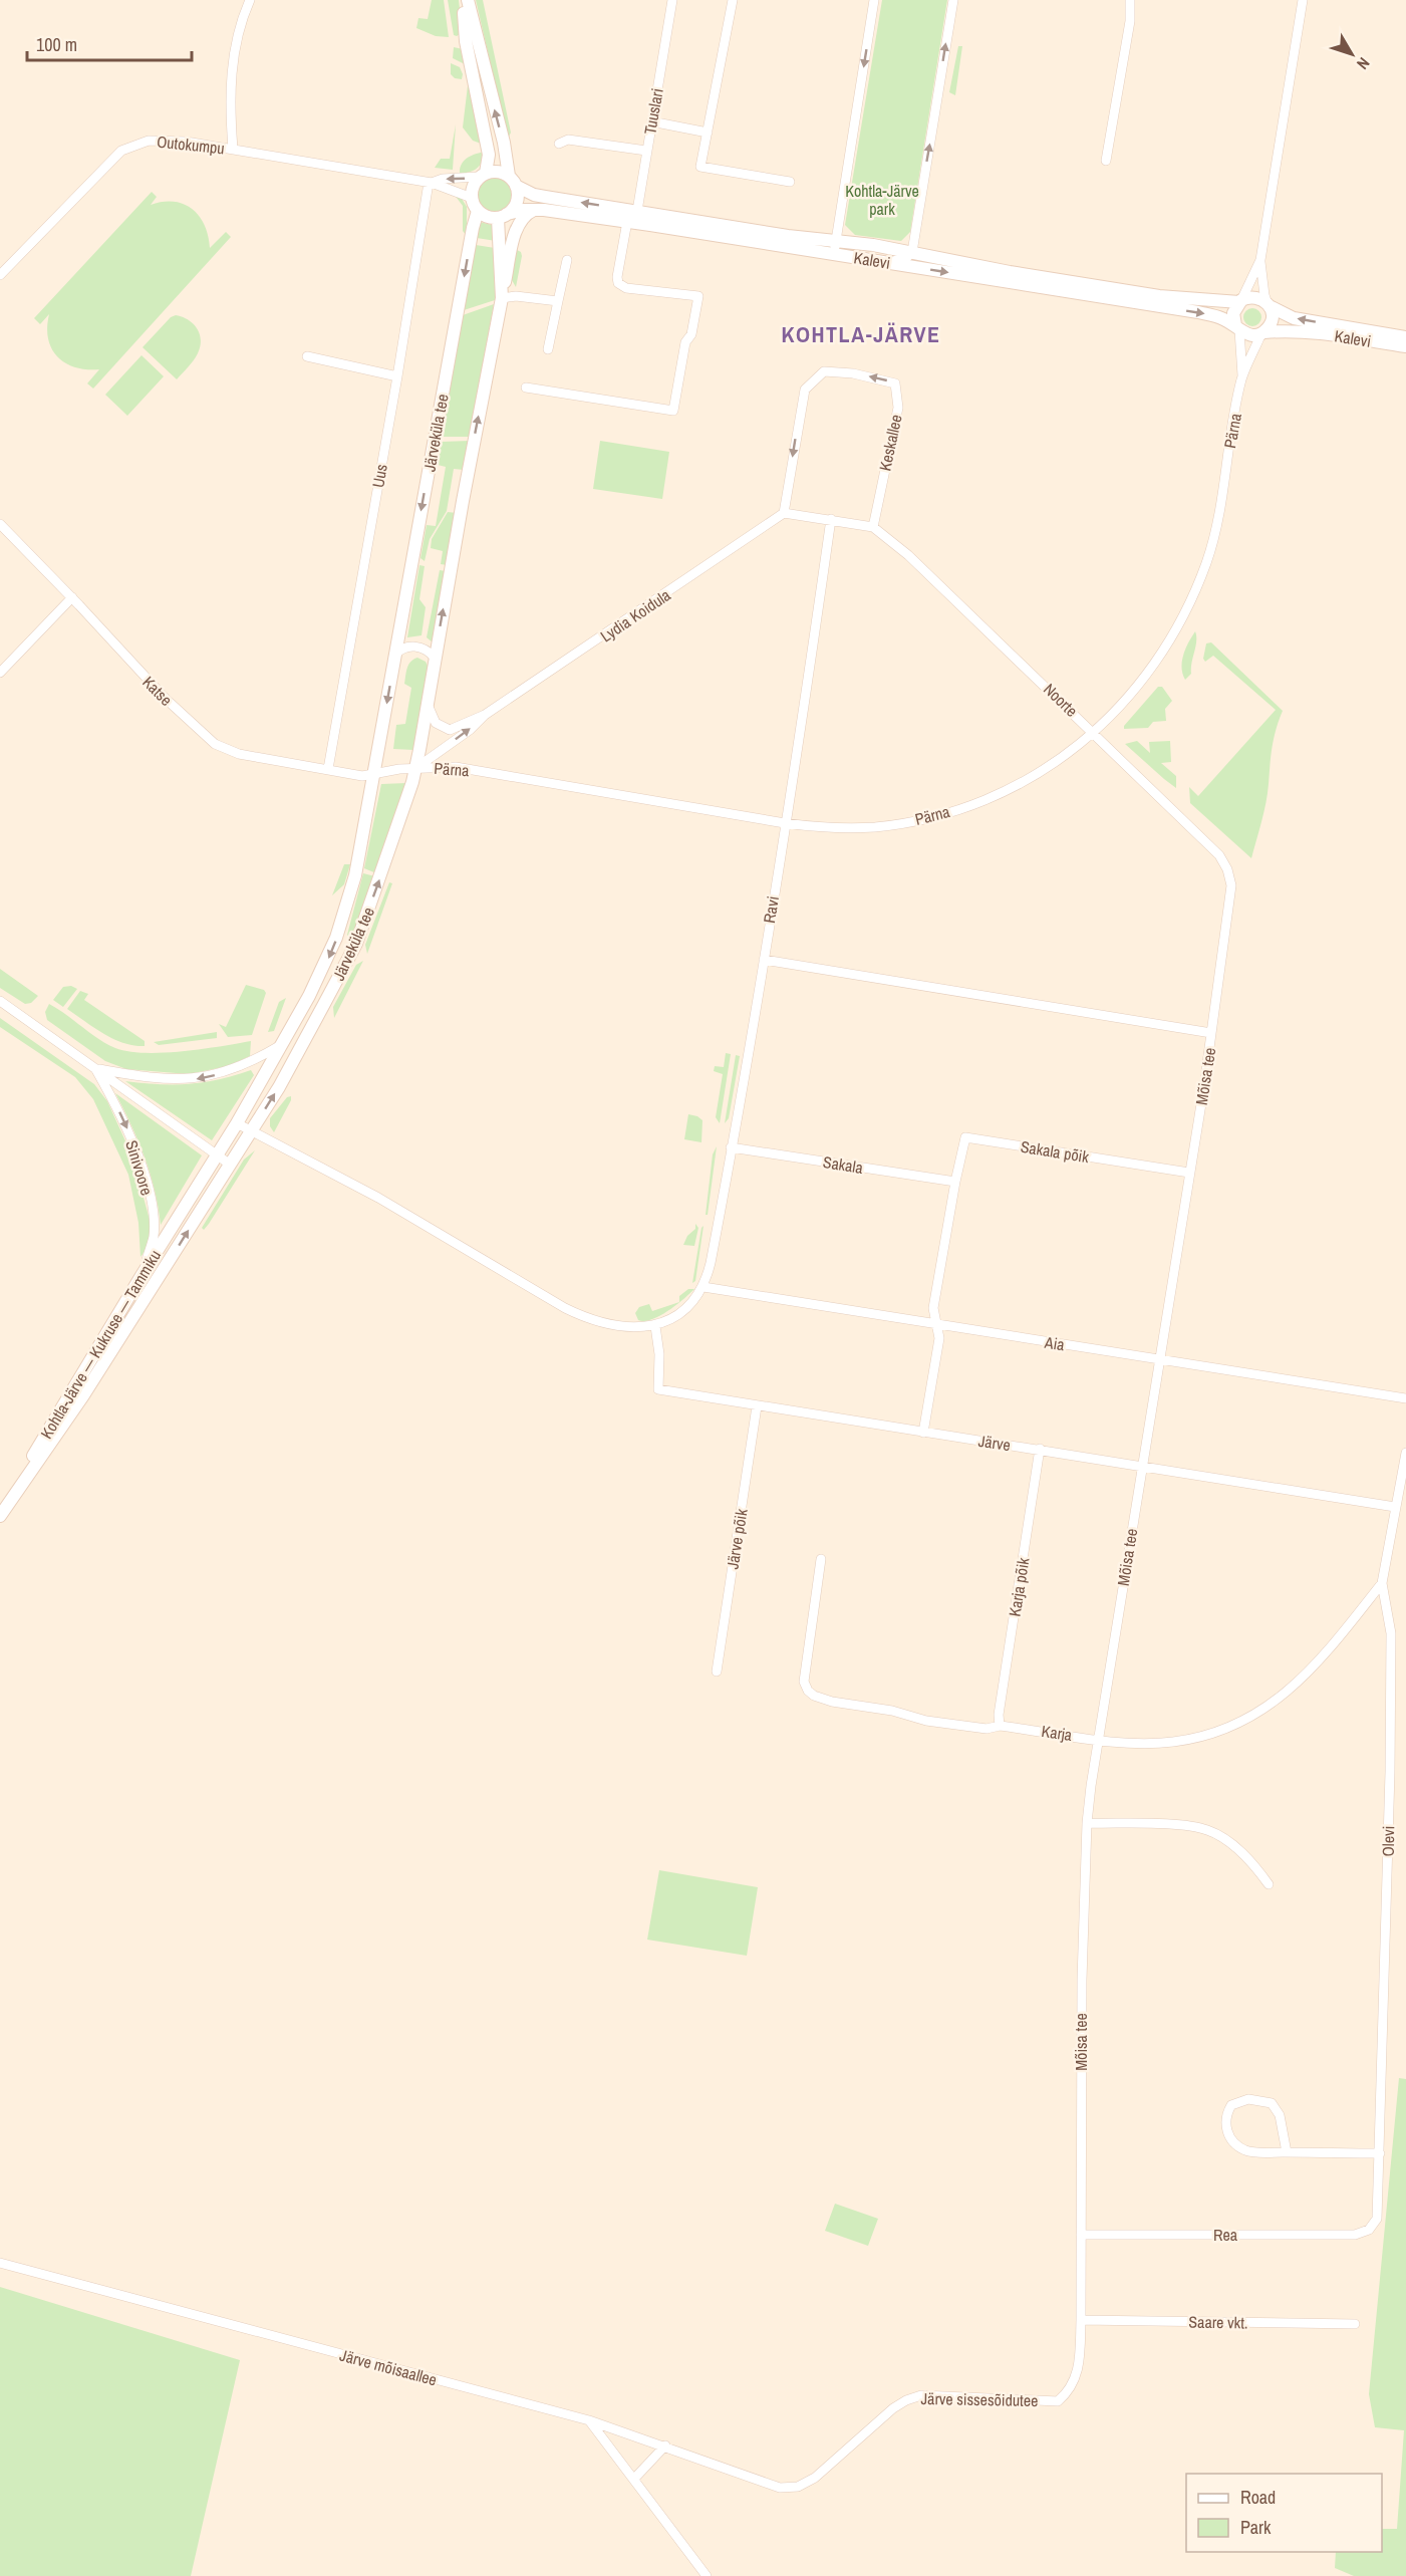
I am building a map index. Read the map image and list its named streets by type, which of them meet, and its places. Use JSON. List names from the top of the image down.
{
  "streets": {
    "main road": ["Kalevi", "Järveküla tee", "Kohtla-Järve — Kukruse — Tammiku"],
    "street": [
      "Tuuslari",
      "Outokumpu",
      "Pärna",
      "Keskallee",
      "Uus",
      "Lydia Koidula",
      "Katse",
      "Noorte",
      "Ravi",
      "Mõisa tee",
      "Sakala põik",
      "Sakala",
      "Sinivoore",
      "Aia",
      "Järve",
      "Järve põik",
      "Karja põik",
      "Karja",
      "Olevi",
      "Rea",
      "Saare vkt.",
      "Järve mõisaallee",
      "Järve sissesõidutee"
    ]
  },
  "crossings": [
    ["Tuuslari", "Kalevi"],
    ["Outokumpu", "Kalevi"],
    ["Outokumpu", "Järveküla tee"],
    ["Outokumpu", "Uus"],
    ["Kalevi", "Pärna"],
    ["Kalevi", "Järveküla tee"],
    ["Pärna", "Järveküla tee"],
    ["Pärna", "Lydia Koidula"],
    ["Pärna", "Katse"],
    ["Pärna", "Noorte"],
    ["Pärna", "Ravi"],
    ["Järveküla tee", "Lydia Koidula"],
    ["Järveküla tee", "Katse"],
    ["Järveküla tee", "Sinivoore"],
    ["Järveküla tee", "Kohtla-Järve — Kukruse — Tammiku"],
    ["Keskallee", "Lydia Koidula"],
    ["Keskallee", "Noorte"],
    ["Uus", "Katse"],
    ["Noorte", "Mõisa tee"],
    ["Ravi", "Sakala"],
    ["Ravi", "Aia"],
    ["Mõisa tee", "Sakala põik"],
    ["Mõisa tee", "Aia"],
    ["Mõisa tee", "Järve"],
    ["Mõisa tee", "Karja"],
    ["Mõisa tee", "Rea"],
    ["Mõisa tee", "Järve sissesõidutee"],
    ["Sakala põik", "Sakala"],
    ["Sinivoore", "Kohtla-Järve — Kukruse — Tammiku"],
    ["Järve", "Järve põik"],
    ["Järve", "Karja põik"],
    ["Järve", "Olevi"],
    ["Karja põik", "Karja"],
    ["Karja", "Olevi"],
    ["Olevi", "Rea"],
    ["Rea", "Järve sissesõidutee"],
    ["Saare vkt.", "Järve sissesõidutee"],
    ["Järve mõisaallee", "Järve sissesõidutee"]
  ],
  "districts": ["KOHTLA-JÄRVE"],
  "parks": ["Kohtla-Järve park"],
  "legend": ["Road", "Park"],
  "scale_bar": "100 m",
  "north": "bottom right"
}
